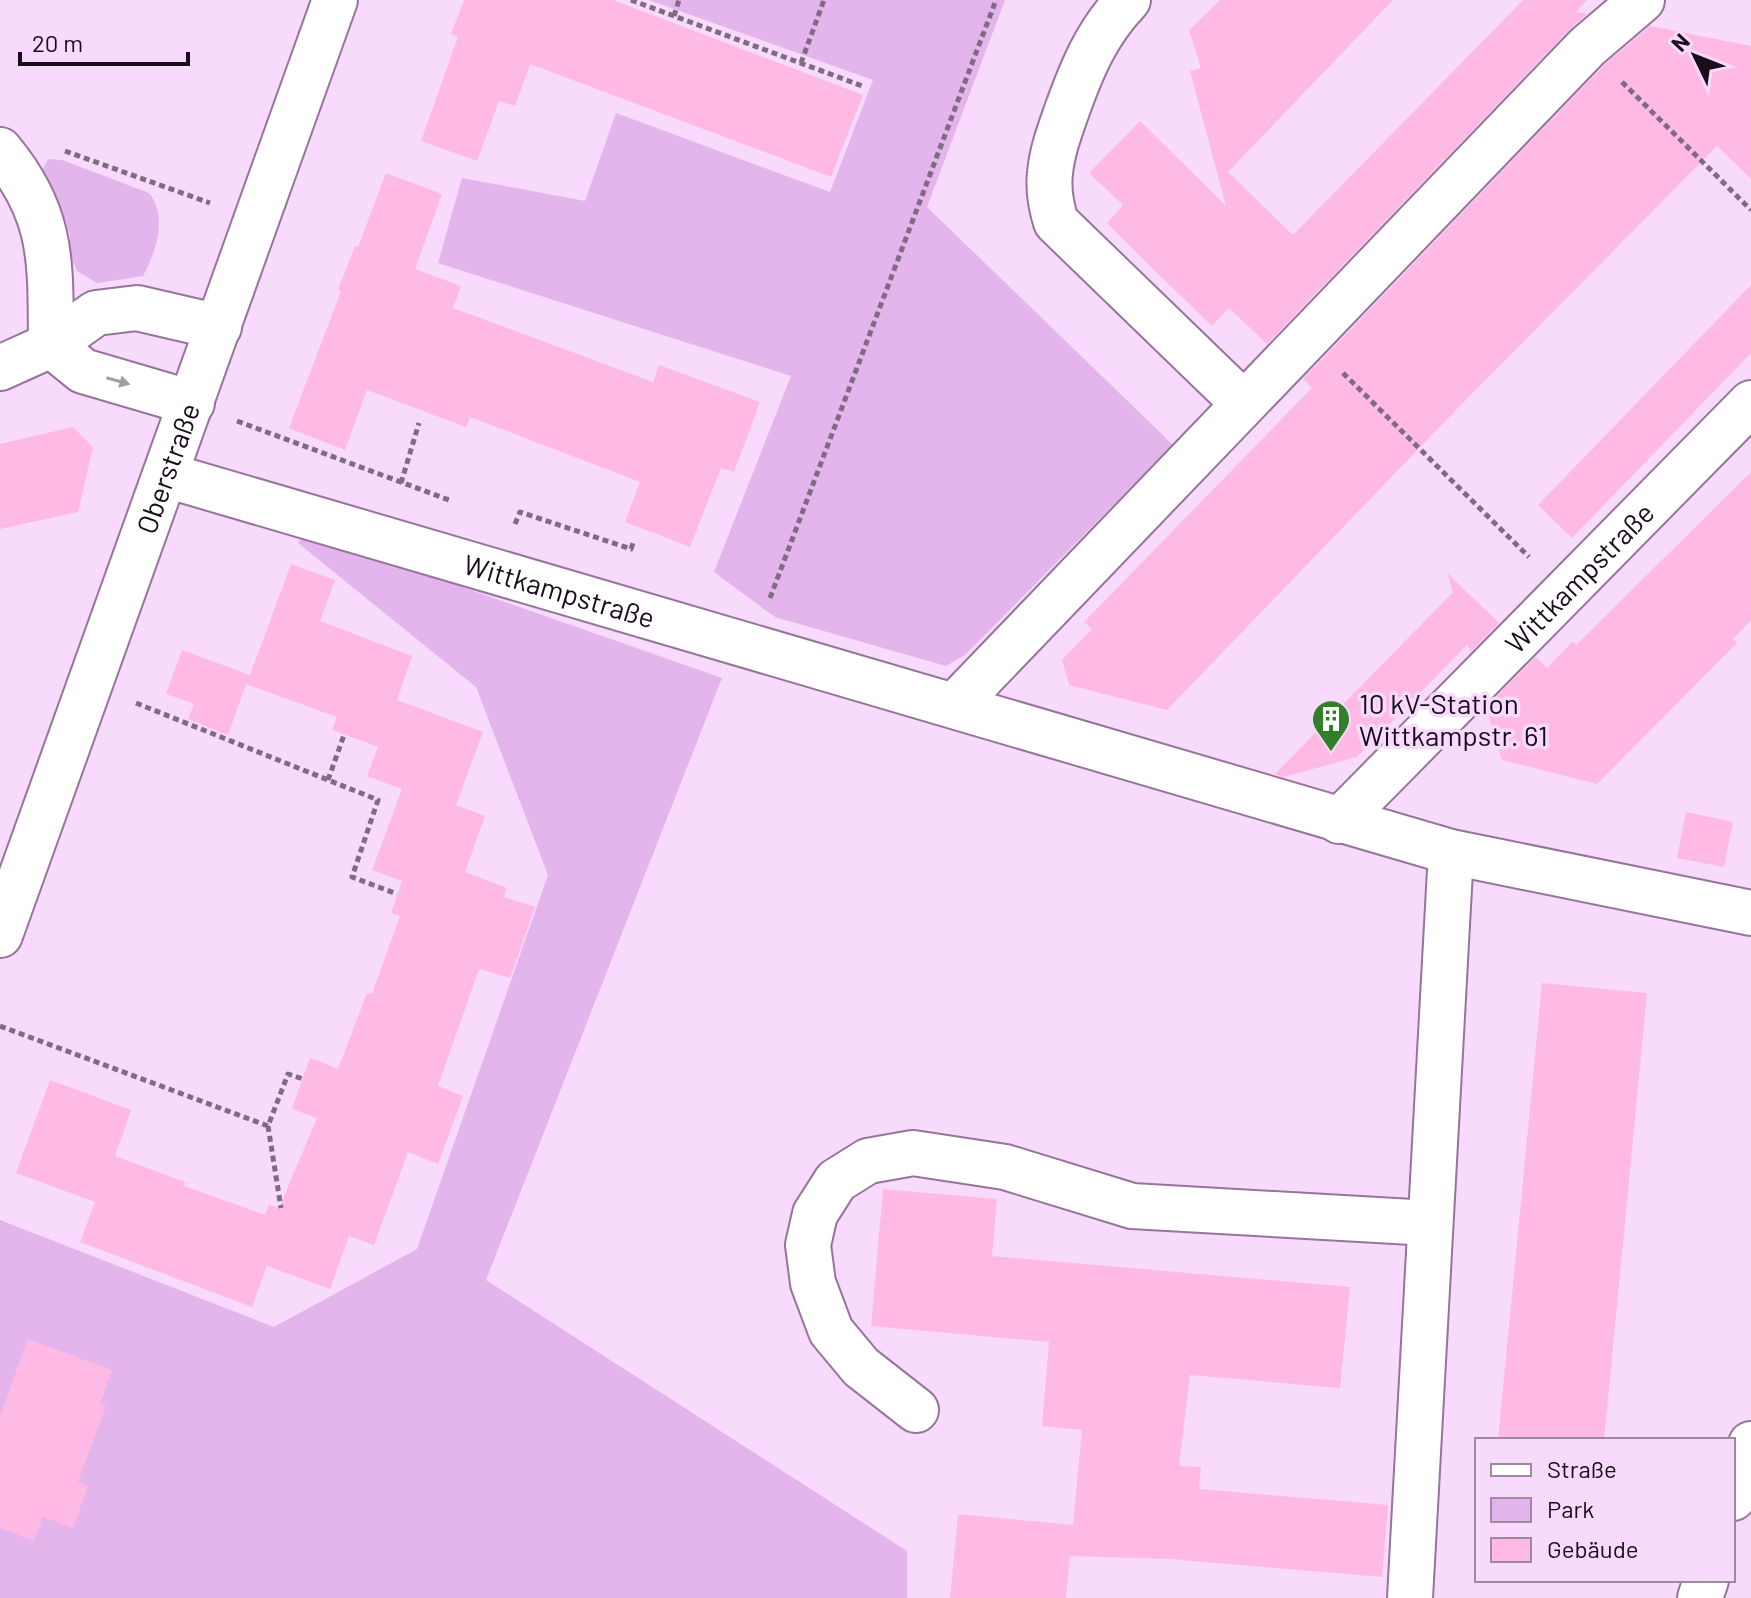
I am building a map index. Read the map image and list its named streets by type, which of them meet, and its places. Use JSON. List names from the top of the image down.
{
  "streets": {
    "street": ["Oberstraße", "Wittkampstraße"]
  },
  "crossings": [
    ["Oberstraße", "Wittkampstraße"]
  ],
  "places": {
    "building": ["10 kV-Station Wittkampstr. 61"]
  },
  "legend": ["Straße", "Park", "Gebäude"],
  "scale_bar": "20 m",
  "north": "top left"
}
